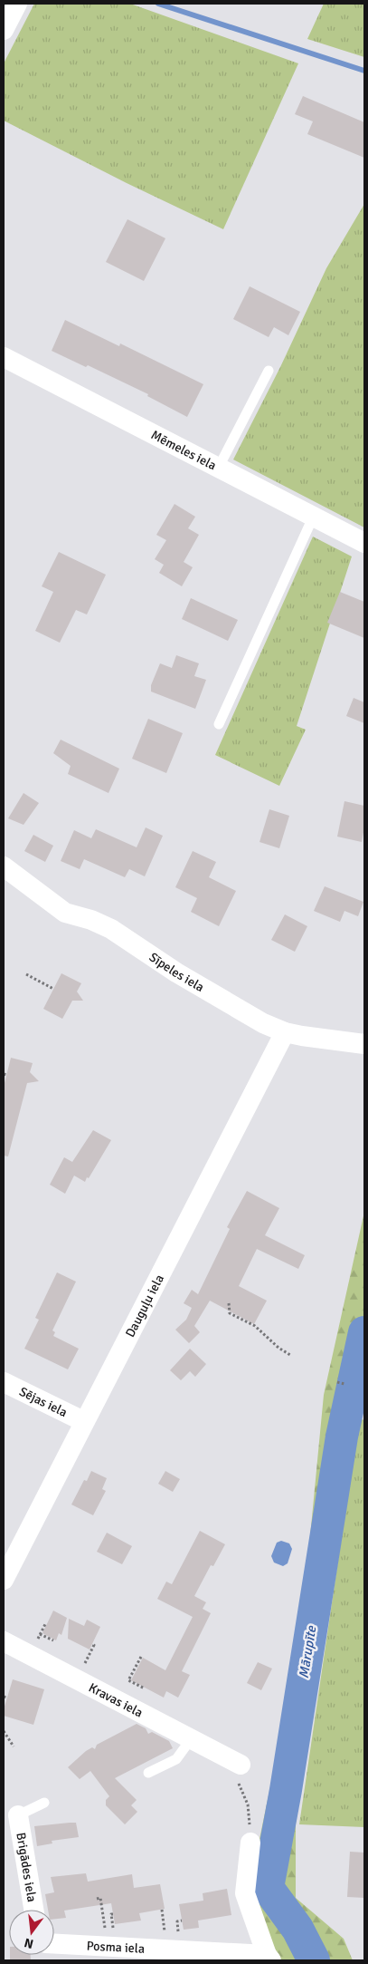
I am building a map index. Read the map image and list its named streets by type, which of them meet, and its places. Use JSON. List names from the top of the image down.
{
  "streets": {
    "street": [
      "Mēmeles iela",
      "Sīpeles iela",
      "Dauguļu iela",
      "Sējas iela",
      "Kravas iela",
      "Brigādes iela",
      "Posma iela"
    ]
  },
  "crossings": [
    ["Sīpeles iela", "Dauguļu iela"],
    ["Dauguļu iela", "Sējas iela"]
  ],
  "water": ["Mārupīte"],
  "north": "bottom"
}
